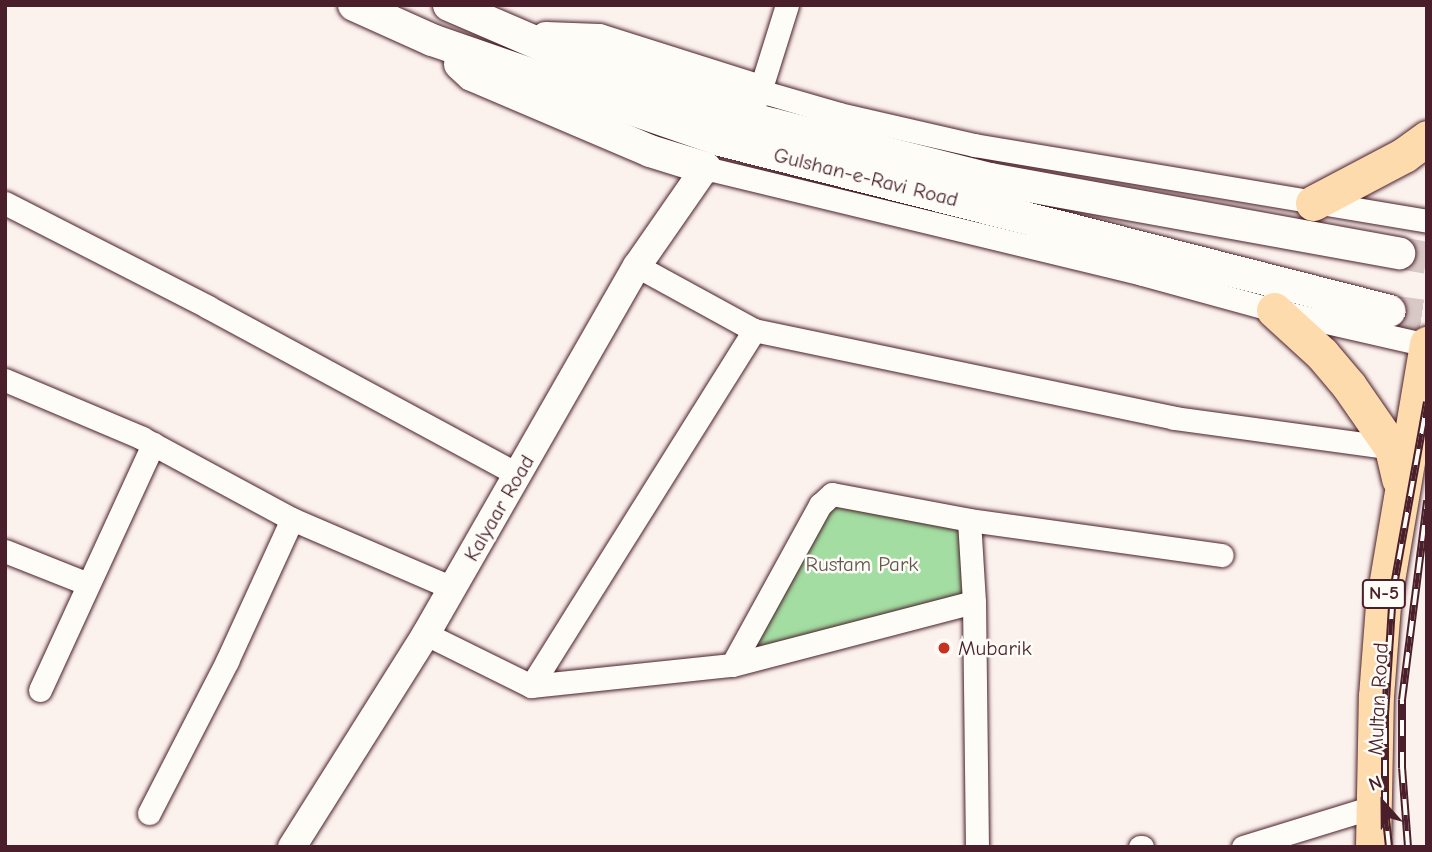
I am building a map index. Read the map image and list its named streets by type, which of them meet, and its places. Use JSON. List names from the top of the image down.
{
  "streets": {
    "main road": ["Gulshan-e-Ravi Road", "N-5", "Multan Road"],
    "street": ["Kalyaar Road"]
  },
  "parks": ["Rustam Park"],
  "places": ["Mubarik"],
  "north": "top"
}
